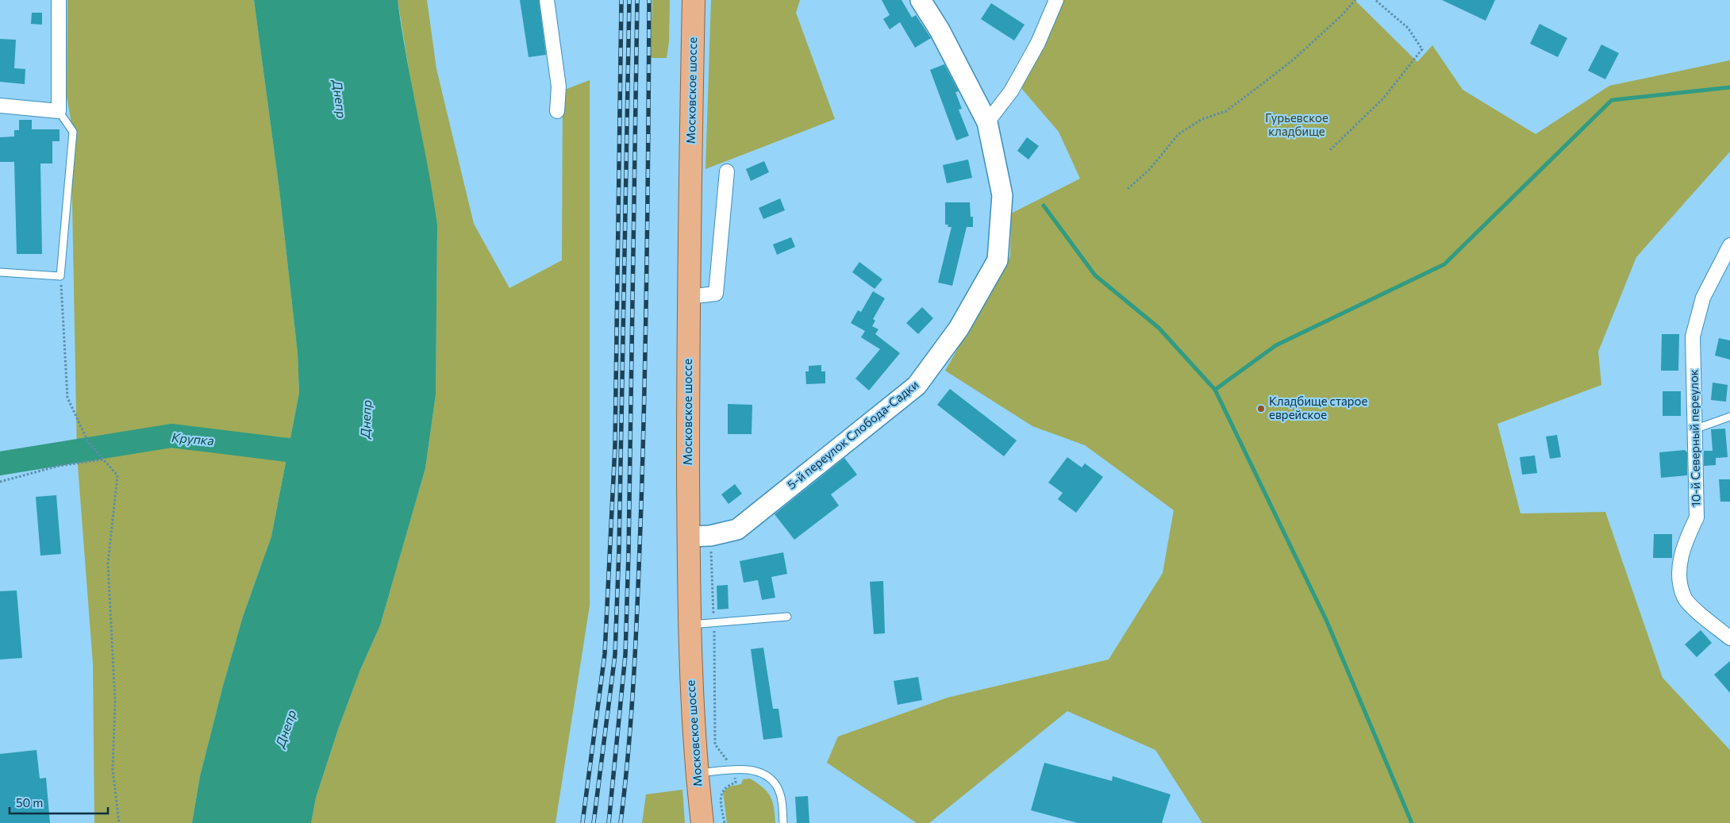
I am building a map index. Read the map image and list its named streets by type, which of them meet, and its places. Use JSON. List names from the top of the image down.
{
  "streets": {
    "main road": ["Московское шоссе"],
    "street": ["5-й переулок Слобода-Садки", "10-й Северный переулок"]
  },
  "crossings": [
    ["Московское шоссе", "5-й переулок Слобода-Садки"]
  ],
  "water": ["Днепр", "Крупка"],
  "parks": ["Гурьевское кладбище"],
  "places": ["Кладбище старое еврейское"],
  "scale_bar": "50 m"
}
